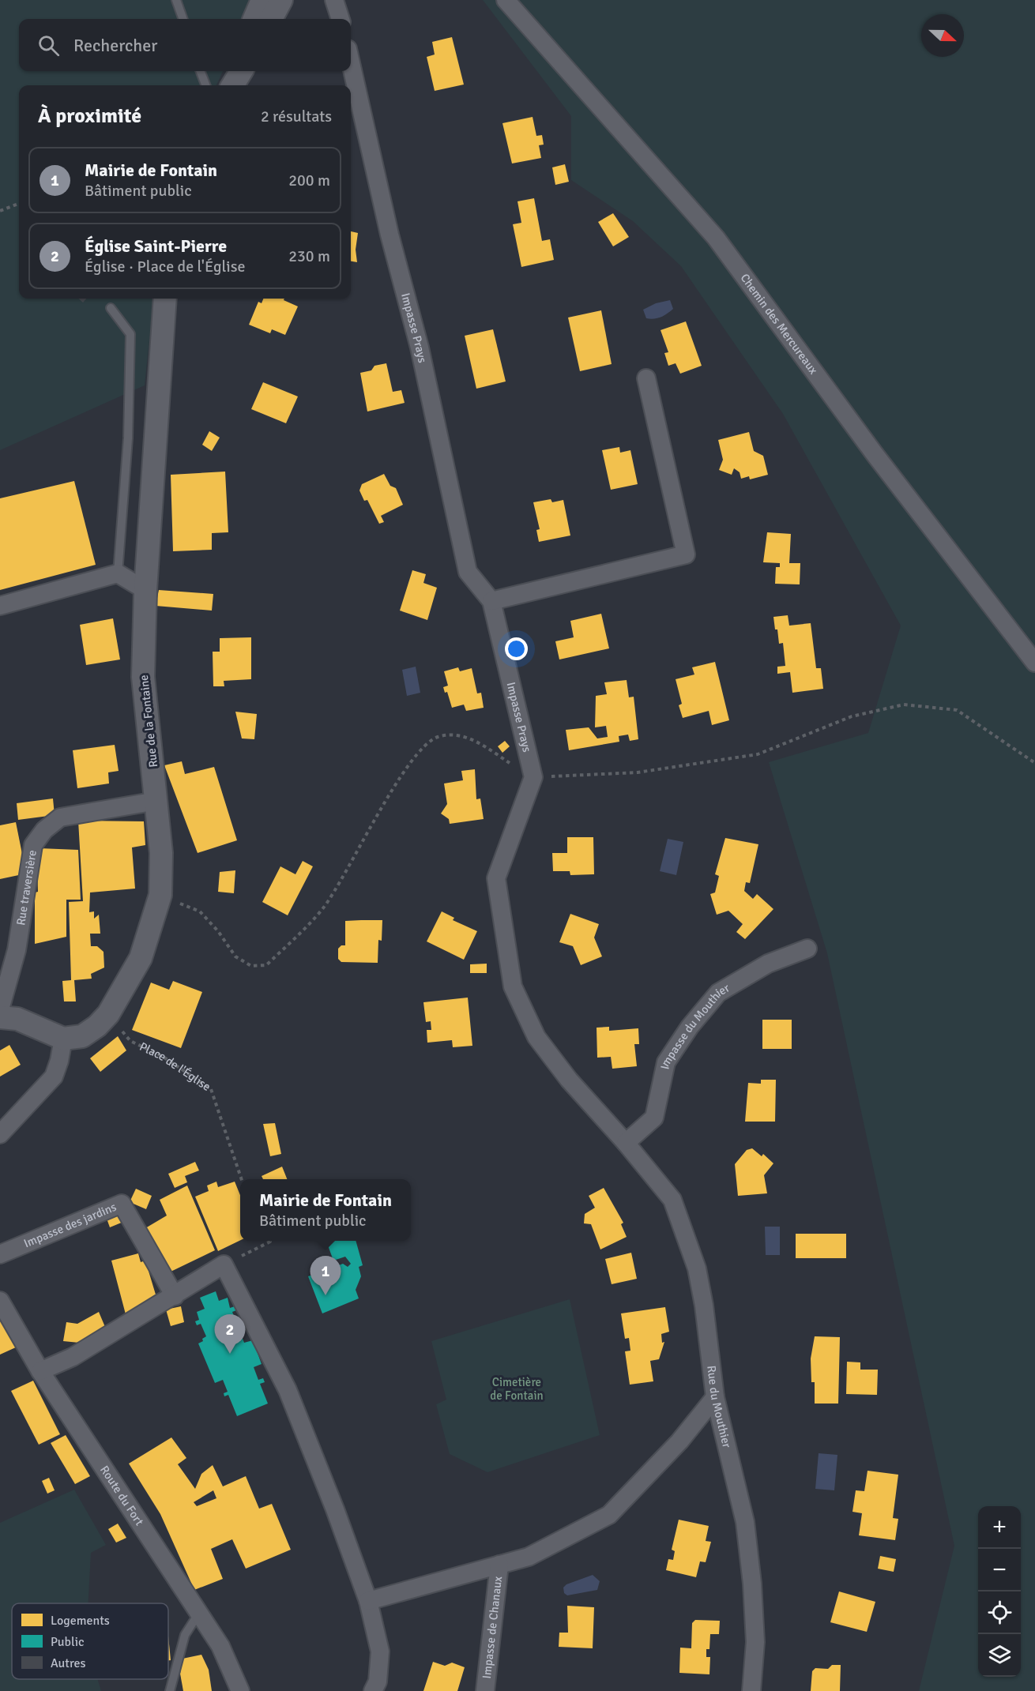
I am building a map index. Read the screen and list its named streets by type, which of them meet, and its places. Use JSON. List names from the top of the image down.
{
  "streets": {
    "street": [
      "Chemin des Mercureaux",
      "Impasse Prays",
      "Rue de la Fontaine",
      "Rue traversière",
      "Impasse du Mouthier",
      "Impasse des jardins",
      "Rue du Mouthier",
      "Route du Fort",
      "Impasse de Chanaux"
    ],
    "path": ["Place de l'Église"]
  },
  "crossings": [
    ["Impasse Prays", "Rue du Mouthier"],
    ["Rue de la Fontaine", "Rue traversière"],
    ["Rue de la Fontaine", "Place de l'Église"],
    ["Impasse du Mouthier", "Rue du Mouthier"]
  ],
  "parks": ["Cimetière de Fontain"],
  "legend": ["Logements", "Public", "Autres"],
  "north": "right",
  "page": {
    "search": "Rechercher",
    "heading": ["À proximité", "2 résultats"],
    "list": [
      {
        "mark": "1",
        "name": "Mairie de Fontain",
        "note": "Bâtiment public",
        "value": "200 m"
      },
      {
        "mark": "2",
        "name": "Église Saint-Pierre",
        "note": "Église · Place de l'Église",
        "value": "230 m"
      }
    ],
    "popup": ["Mairie de Fontain", "Bâtiment public"],
    "pins": ["1", "2"],
    "map_buttons": ["+", "−"]
  }
}
